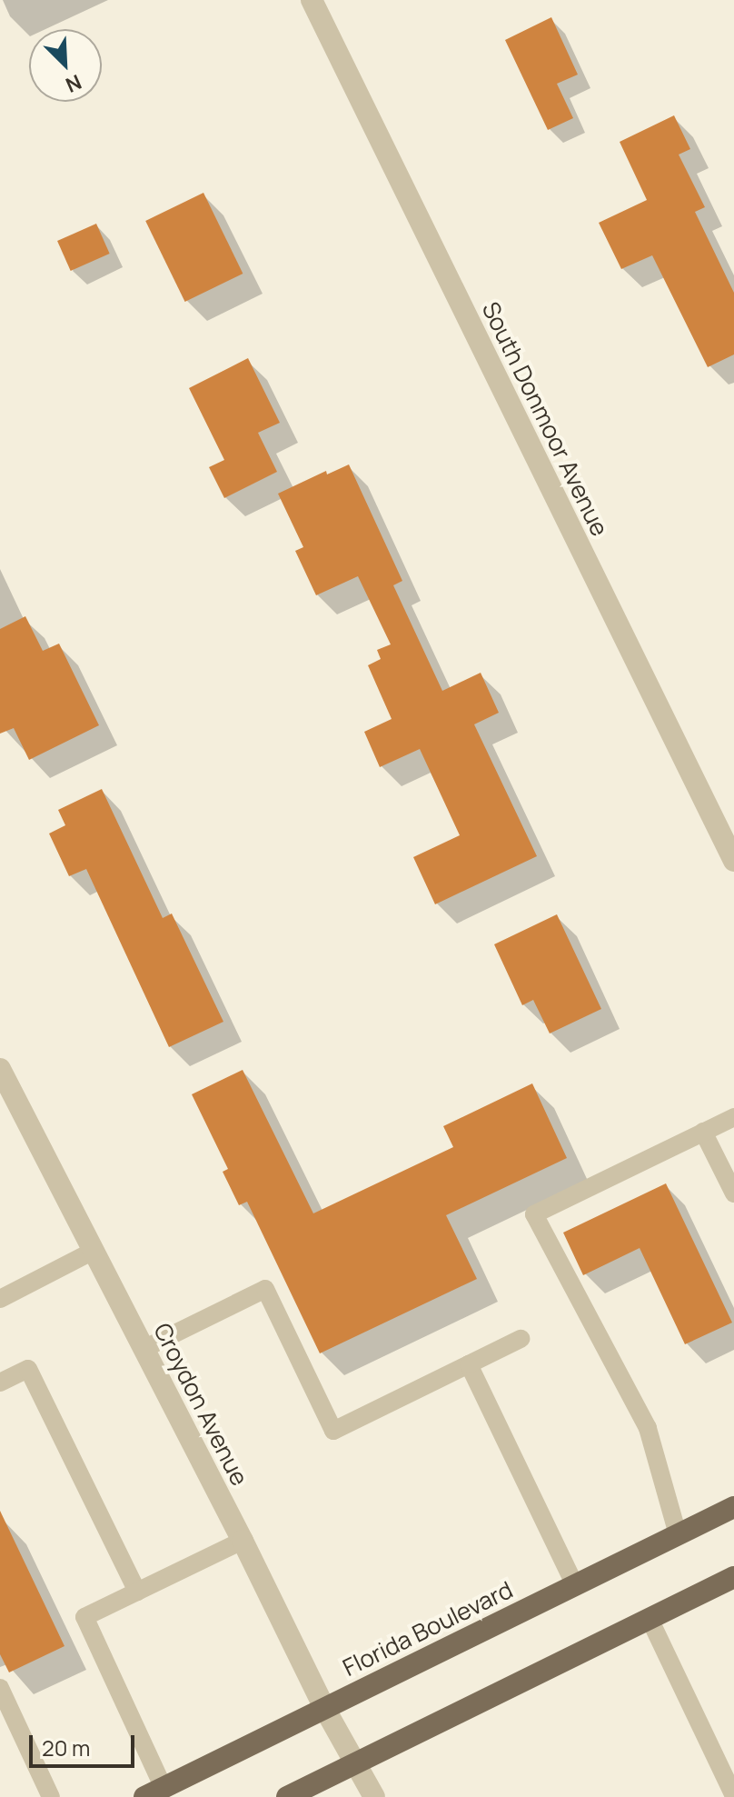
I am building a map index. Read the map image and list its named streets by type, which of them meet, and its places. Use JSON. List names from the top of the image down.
{
  "streets": {
    "main road": ["Florida Boulevard"],
    "street": ["South Donmoor Avenue", "Croydon Avenue"]
  },
  "crossings": [
    ["Croydon Avenue", "Florida Boulevard"]
  ],
  "scale_bar": "20 m",
  "north": "bottom right"
}
